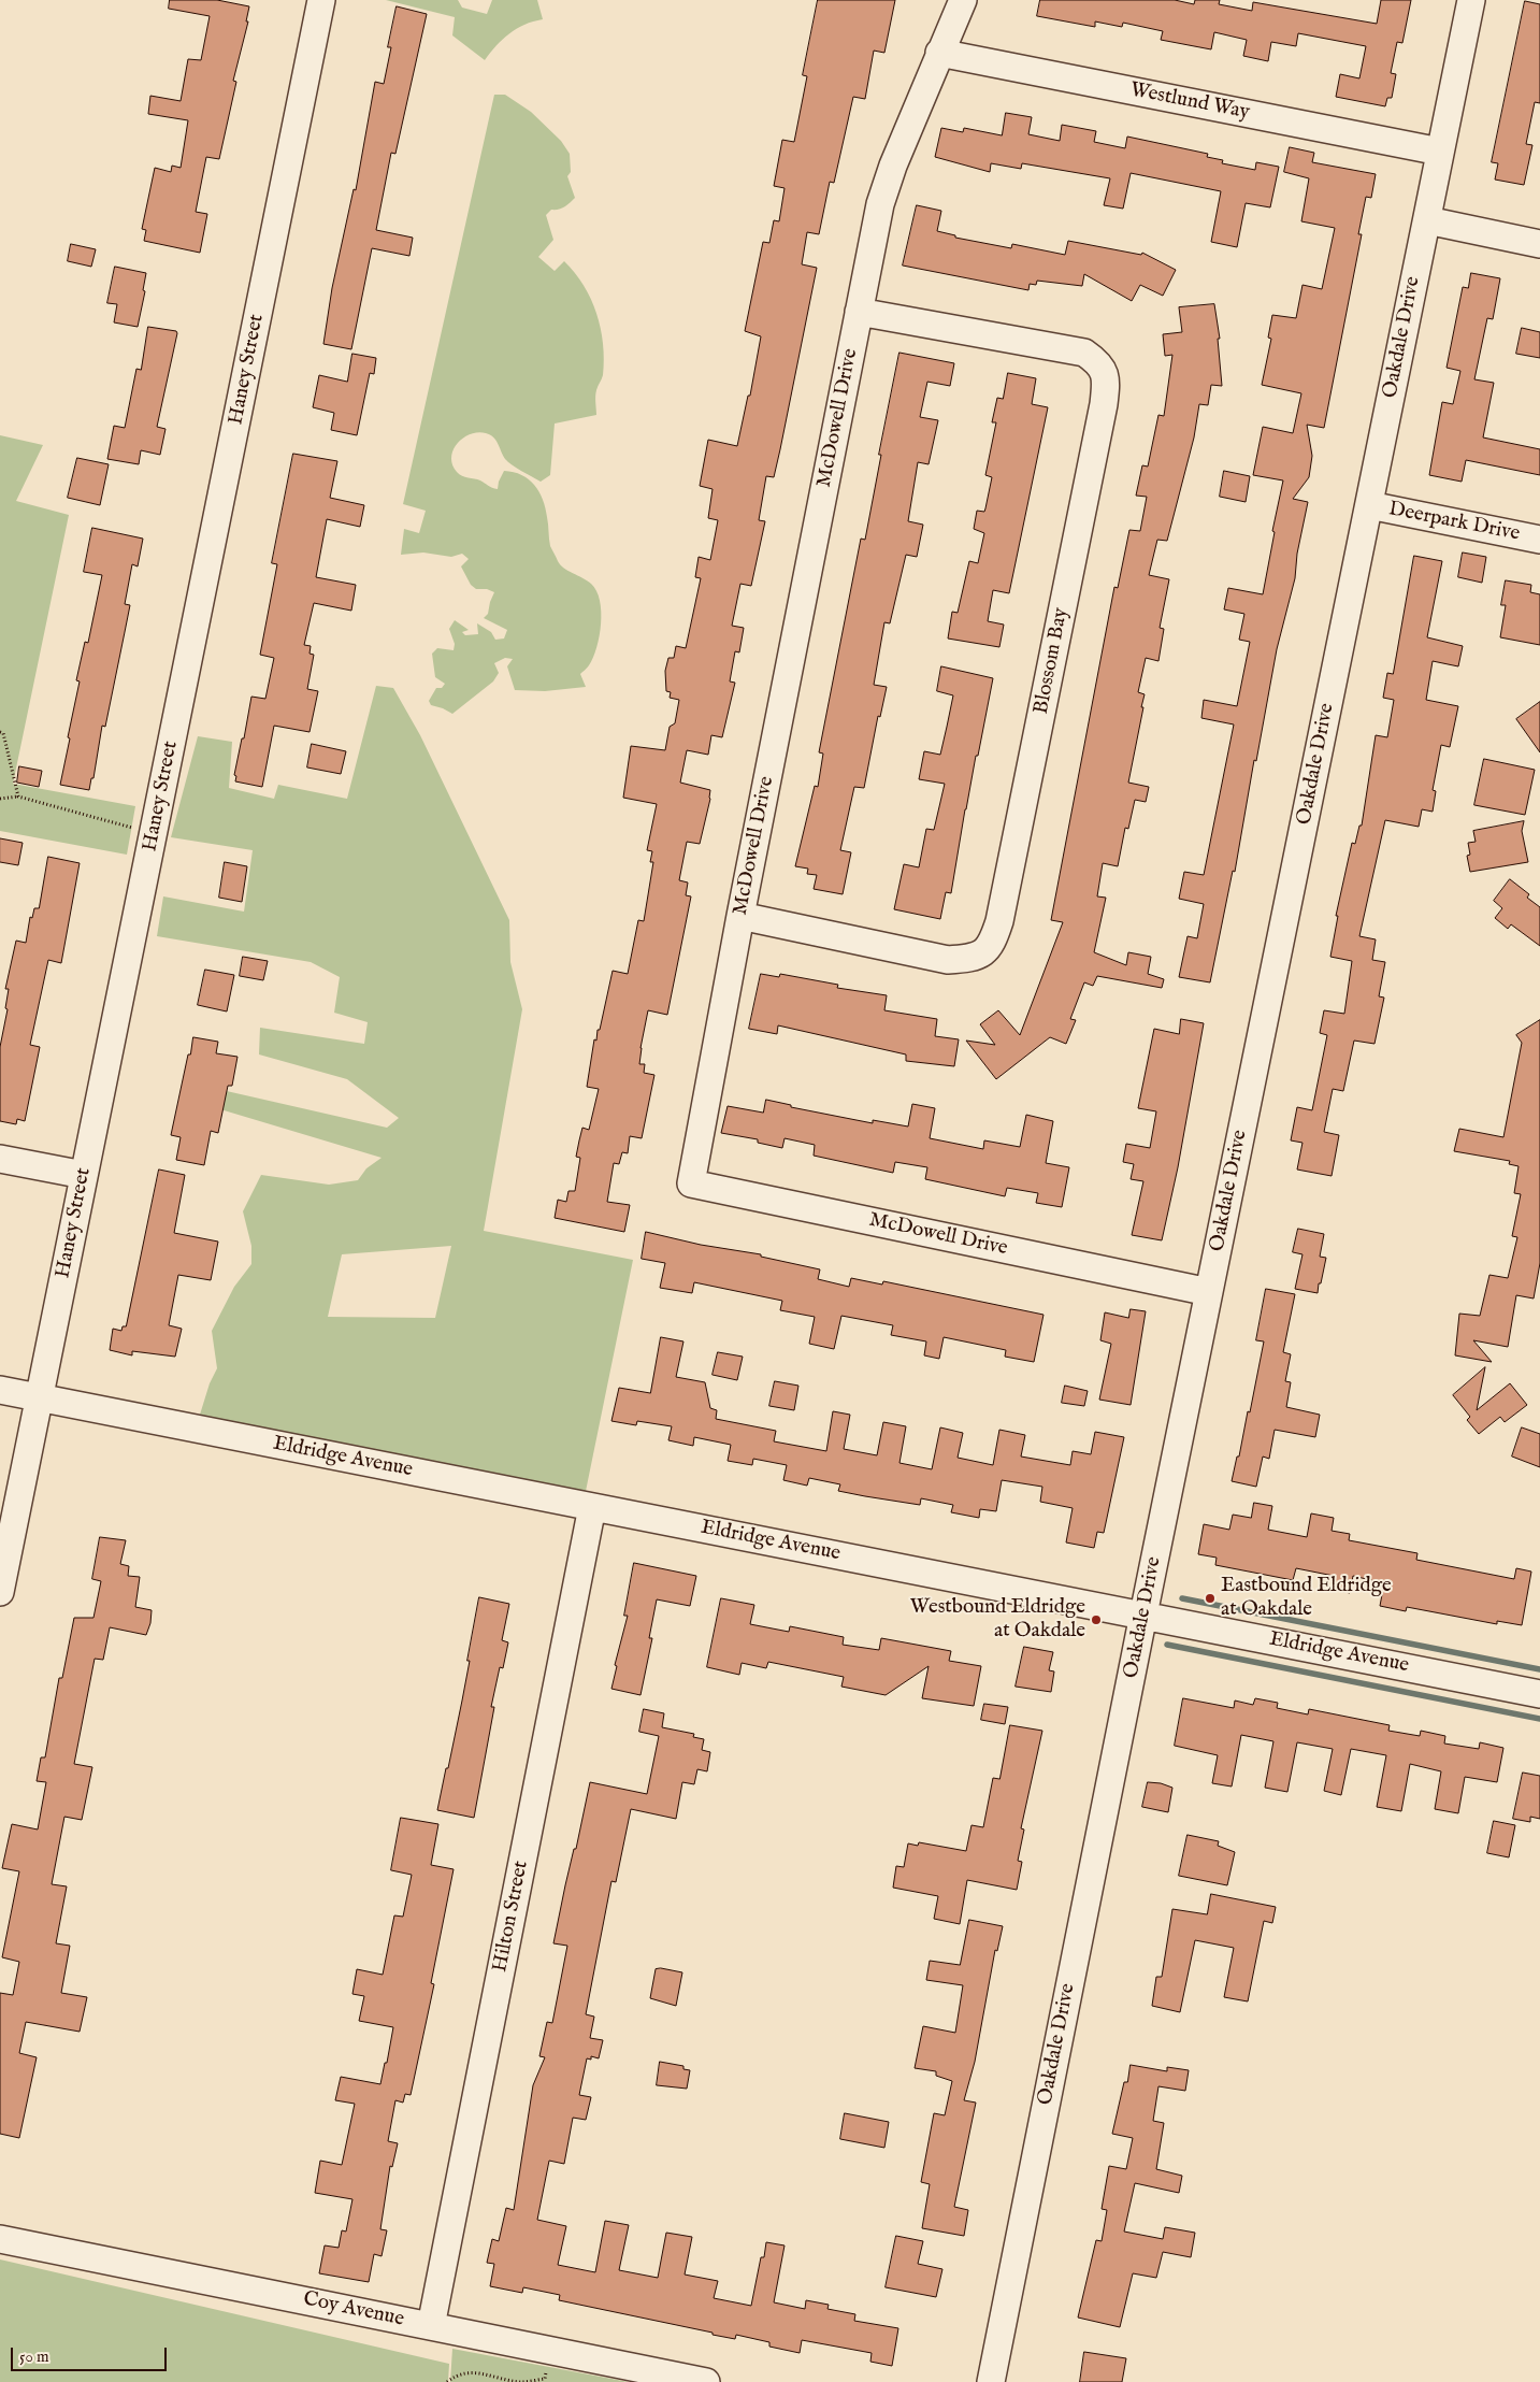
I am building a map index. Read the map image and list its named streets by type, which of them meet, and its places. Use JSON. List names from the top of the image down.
{
  "streets": {
    "street": [
      "Westlund Way",
      "Oakdale Drive",
      "Haney Street",
      "McDowell Drive",
      "Deerpark Drive",
      "Blossom Bay",
      "Eldridge Avenue",
      "Hilton Street",
      "Coy Avenue"
    ]
  },
  "crossings": [
    ["Westlund Way", "Oakdale Drive"],
    ["Westlund Way", "McDowell Drive"],
    ["Oakdale Drive", "McDowell Drive"],
    ["Oakdale Drive", "Deerpark Drive"],
    ["Oakdale Drive", "Eldridge Avenue"],
    ["Haney Street", "Eldridge Avenue"],
    ["McDowell Drive", "Blossom Bay"],
    ["Eldridge Avenue", "Hilton Street"],
    ["Hilton Street", "Coy Avenue"]
  ],
  "places": ["Eastbound Eldridge at Oakdale", "Westbound Eldridge at Oakdale"],
  "scale_bar": "50 m"
}
